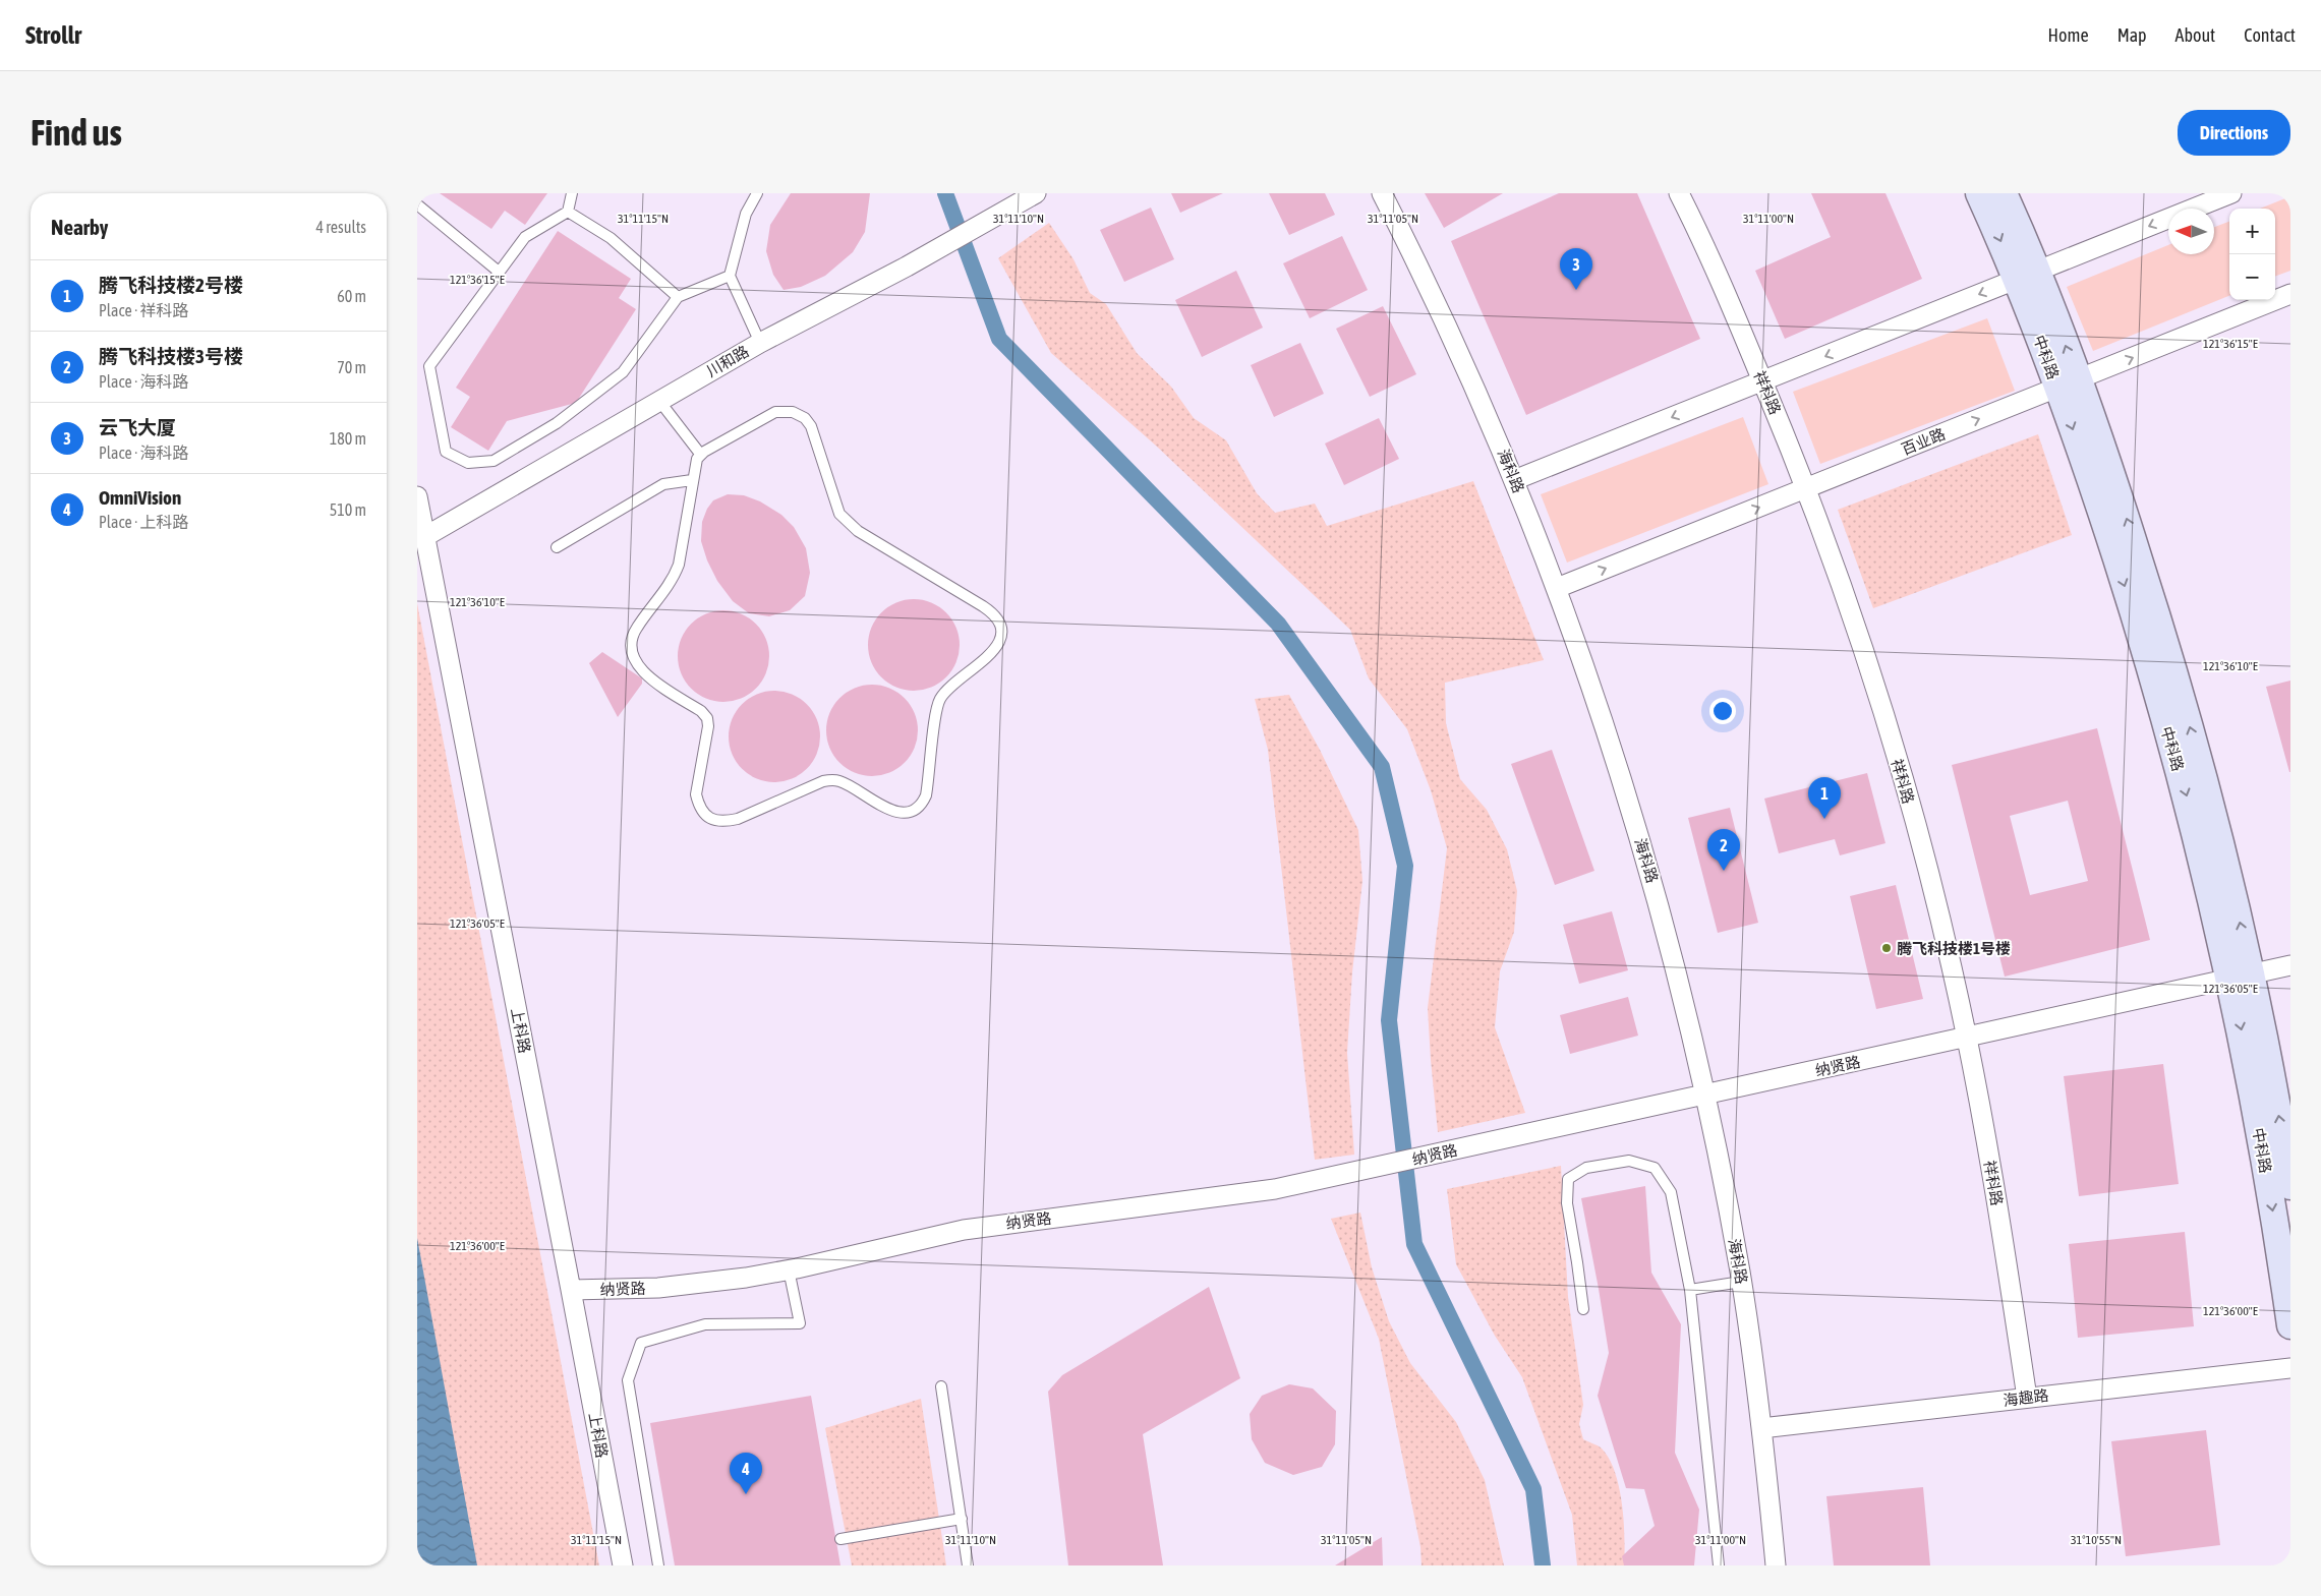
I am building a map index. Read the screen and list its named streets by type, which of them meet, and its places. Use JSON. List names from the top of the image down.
{
  "streets": {
    "street": [
      "中科路",
      "川和路",
      "祥科路",
      "百业路",
      "海科路",
      "上科路",
      "纳贤路",
      "海趣路"
    ]
  },
  "crossings": [
    ["中科路", "百业路"],
    ["中科路", "纳贤路"],
    ["川和路", "上科路"],
    ["祥科路", "百业路"],
    ["祥科路", "纳贤路"],
    ["祥科路", "海趣路"],
    ["百业路", "海科路"],
    ["海科路", "纳贤路"],
    ["海科路", "海趣路"],
    ["上科路", "纳贤路"]
  ],
  "places": ["腾飞科技楼1号楼"],
  "north": "left",
  "page": {
    "header": "Strollr",
    "nav": [
      "Home",
      "Map",
      "About",
      "Contact"
    ],
    "buttons": "Directions",
    "title": "Find us",
    "heading": ["Nearby", "4 results"],
    "map_buttons": ["+", "−"],
    "pins": [
      "3",
      "1",
      "2",
      "4"
    ],
    "list": [
      {
        "mark": "1",
        "name": "腾飞科技楼2号楼",
        "note": "Place · 祥科路",
        "value": "60 m"
      },
      {
        "mark": "2",
        "name": "腾飞科技楼3号楼",
        "note": "Place · 海科路",
        "value": "70 m"
      },
      {
        "mark": "3",
        "name": "云飞大厦",
        "note": "Place · 海科路",
        "value": "180 m"
      },
      {
        "mark": "4",
        "name": "OmniVision",
        "note": "Place · 上科路",
        "value": "510 m"
      }
    ]
  },
  "coordinates": [
    "31°11'15\"N",
    "31°11'10\"N",
    "31°11'05\"N",
    "31°11'00\"N",
    "121°36'15\"E",
    "121°36'10\"E",
    "121°36'05\"E",
    "121°36'00\"E",
    "31°10'55\"N"
  ]
}
